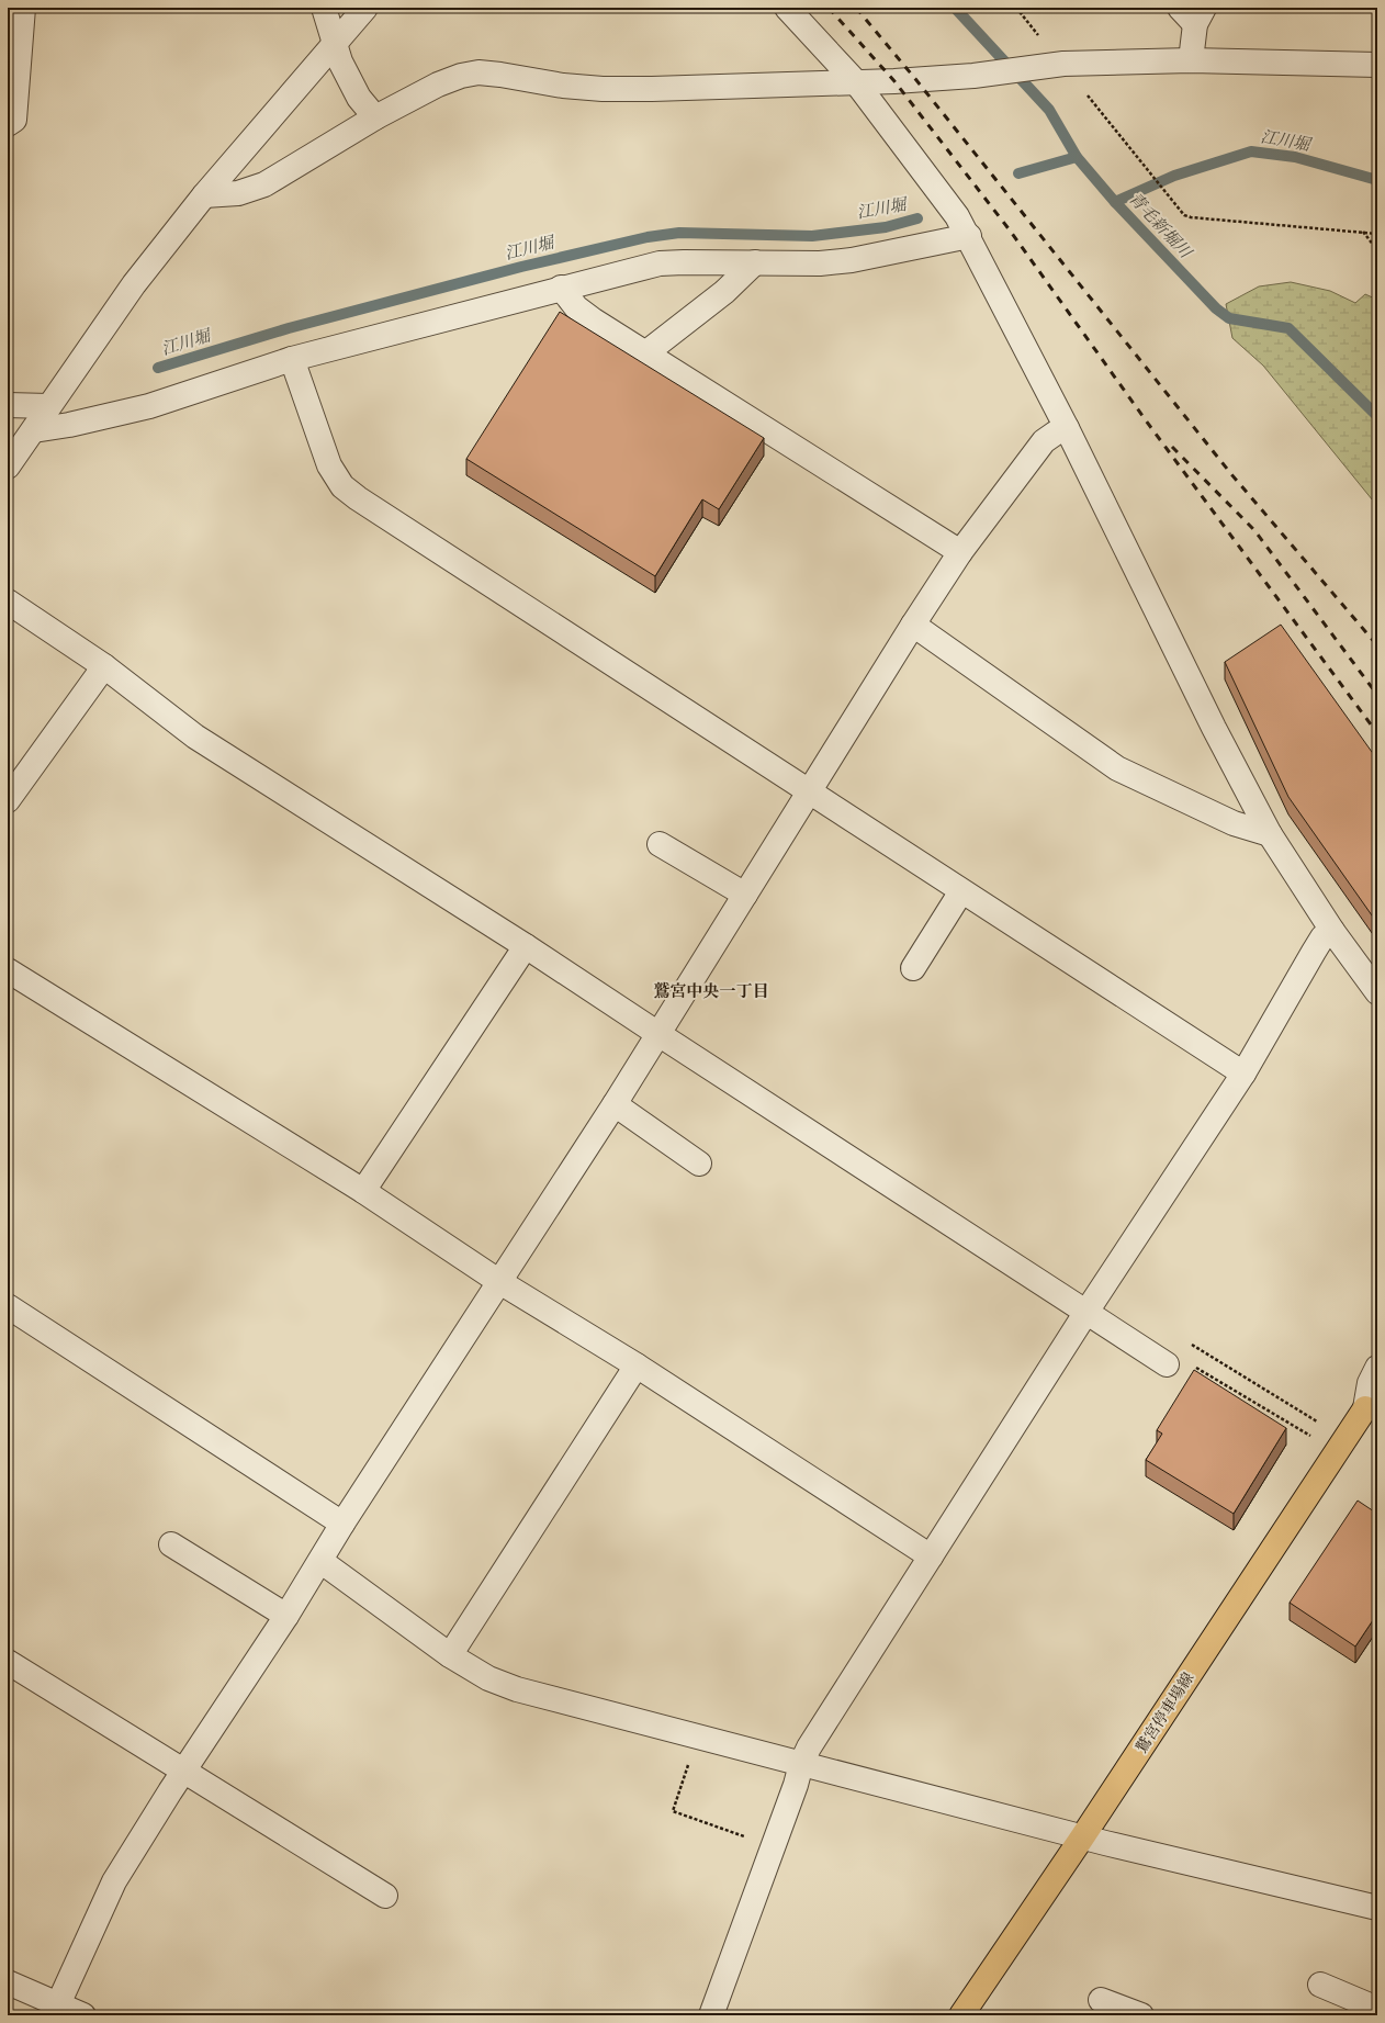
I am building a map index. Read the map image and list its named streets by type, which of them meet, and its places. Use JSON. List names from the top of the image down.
{
  "streets": {
    "main road": ["鷲宮停車場線"]
  },
  "districts": ["鷲宮中央一丁目"],
  "water": ["江川堀", "青毛新堀川"]
}
